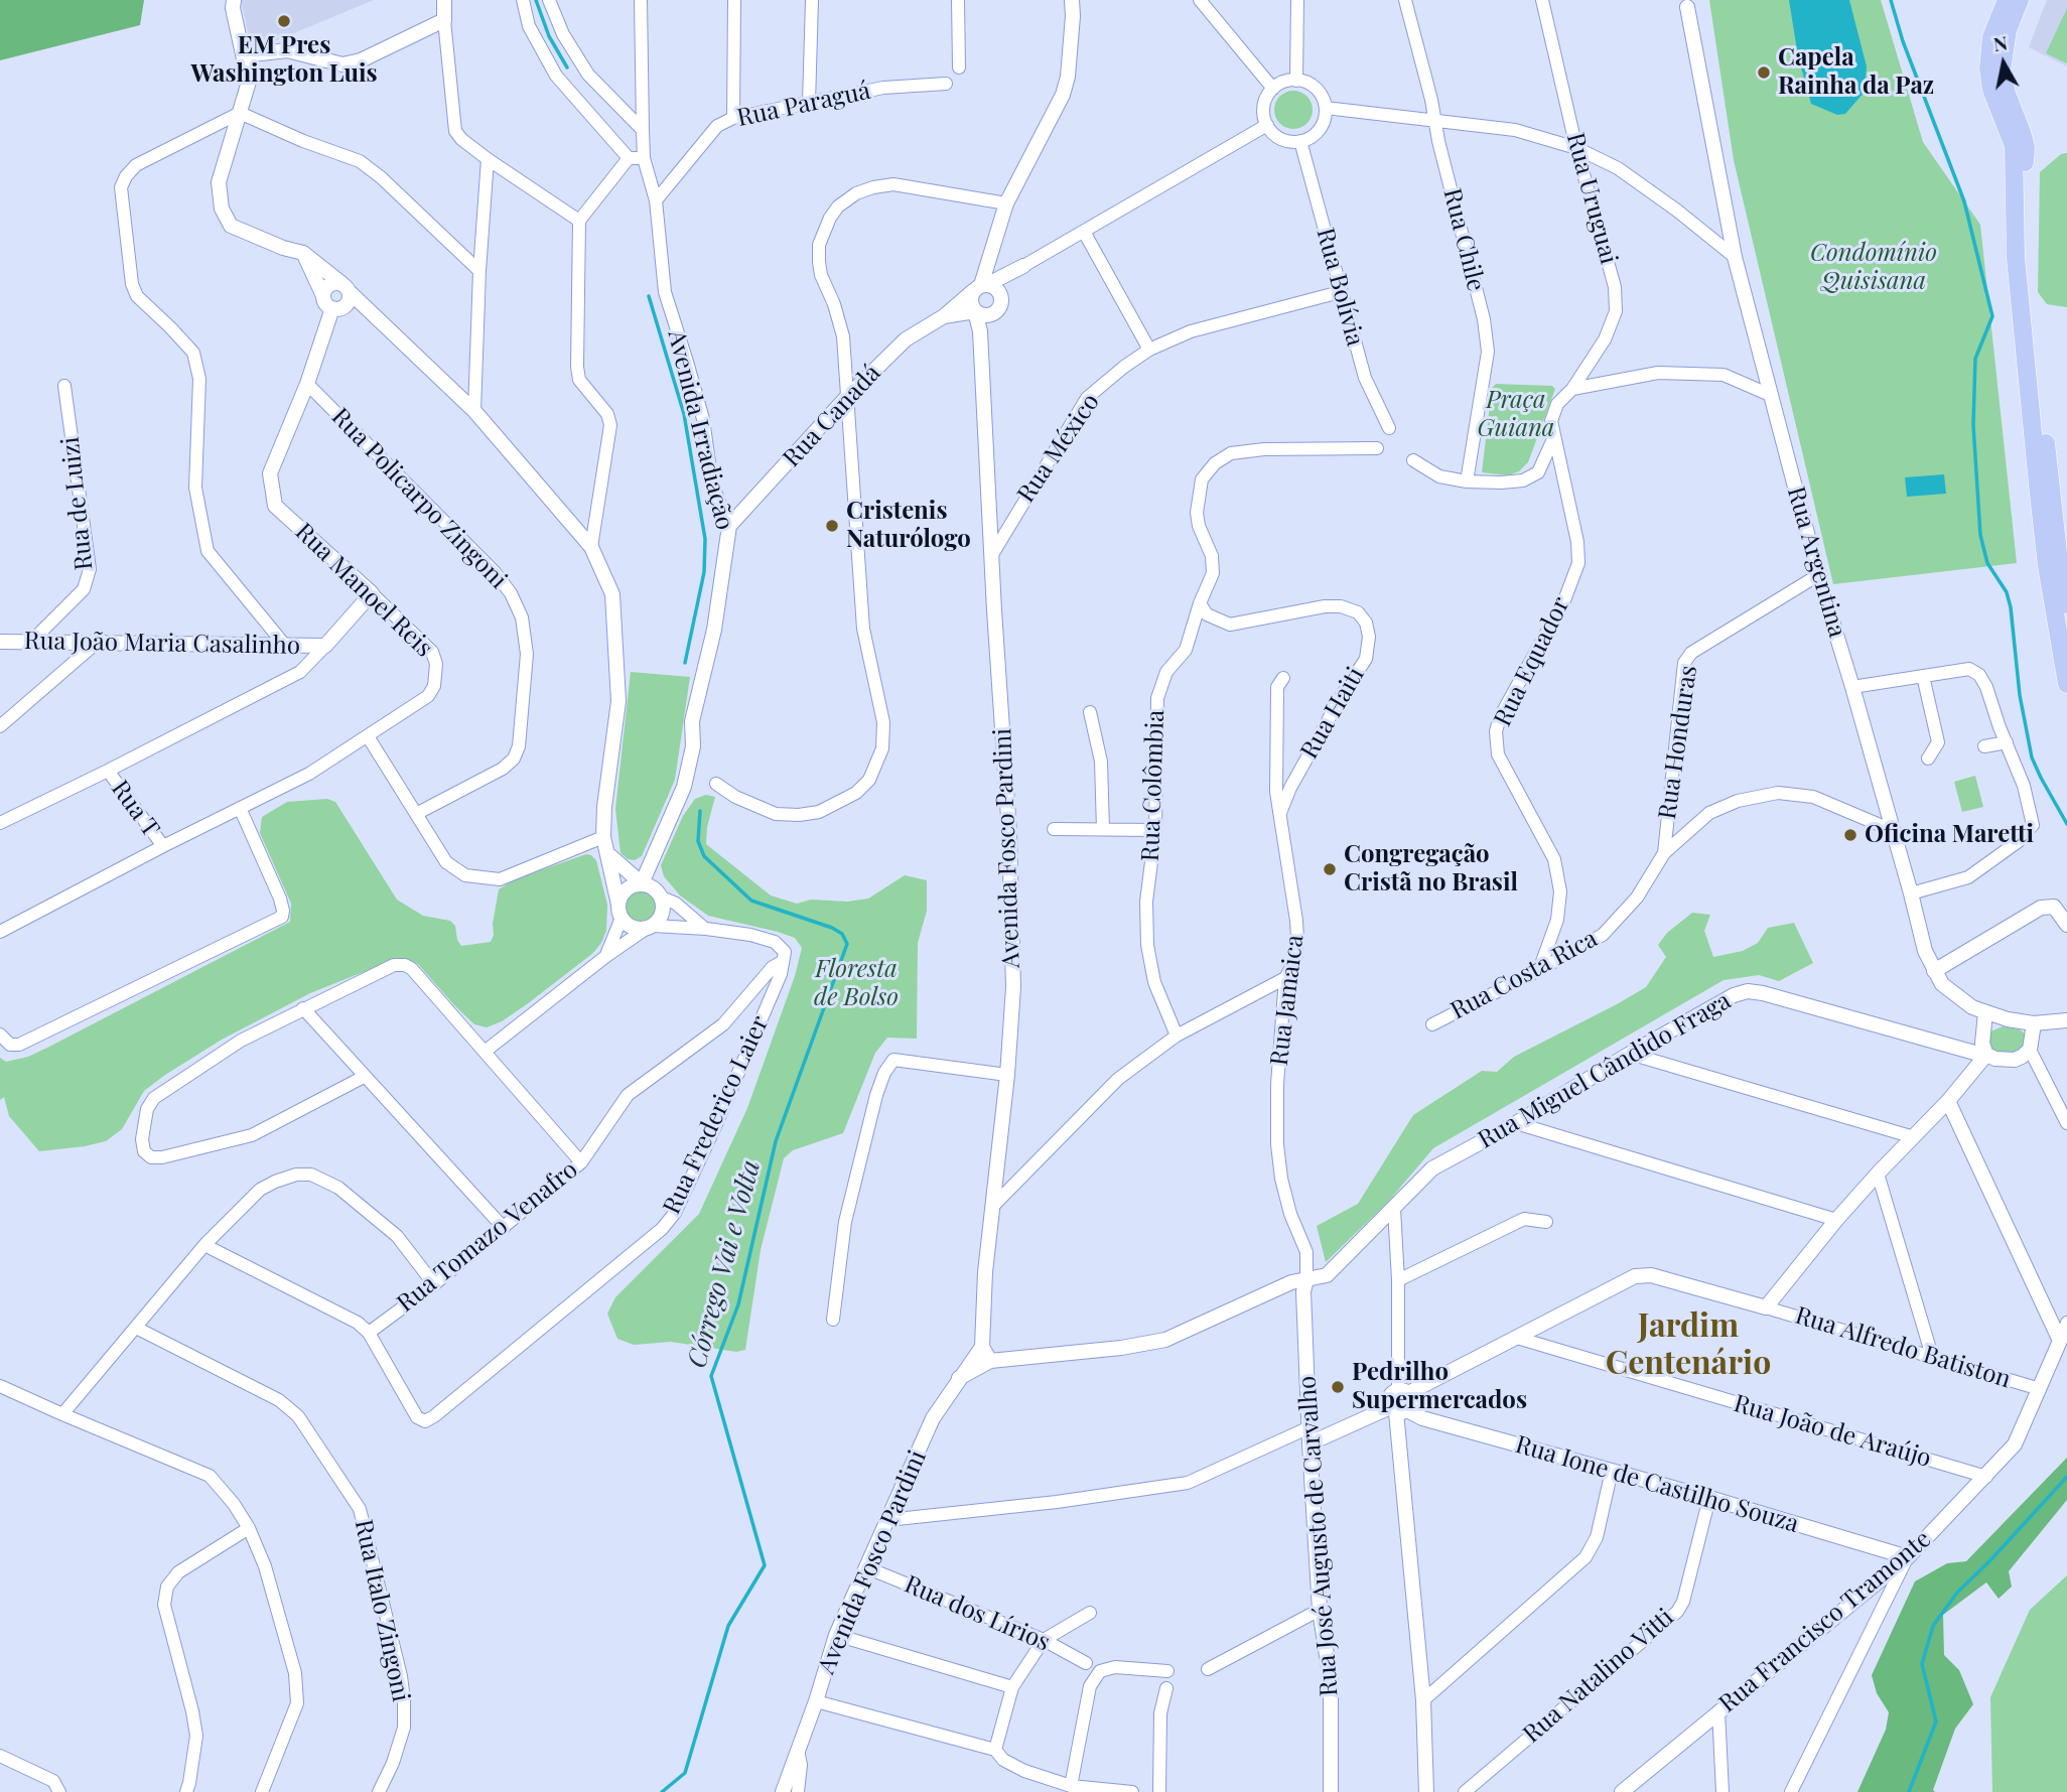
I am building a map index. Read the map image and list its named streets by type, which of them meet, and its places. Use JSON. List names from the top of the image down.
{
  "streets": {
    "street": [
      "Rua Paraguá",
      "Rua Uruguai",
      "Rua Chile",
      "Rua Bolívia",
      "Rua Canadá",
      "Avenida Irradiação",
      "Rua México",
      "Rua Policarpo Zingoni",
      "Rua de Luizi",
      "Rua Argentina",
      "Rua Manoel Reis",
      "Rua João Maria Casalinho",
      "Rua Equador",
      "Rua Haiti",
      "Rua Honduras",
      "Rua Colômbia",
      "Rua T",
      "Avenida Fosco Pardini",
      "Rua Costa Rica",
      "Rua Jamaica",
      "Rua Miguel Cândido Fraga",
      "Rua Frederico Laier",
      "Rua Tomazo Venafro",
      "Rua Alfredo Batiston",
      "Rua João de Araújo",
      "Rua Ione de Castilho Souza",
      "Rua José Augusto de Carvalho",
      "Rua Italo Zingoni",
      "Rua dos Lírios",
      "Rua Francisco Tramonte",
      "Rua Natalino Vitti"
    ]
  },
  "crossings": [
    ["Rua Paraguá", "Avenida Irradiação"],
    ["Rua Uruguai", "Rua Equador"],
    ["Rua Bolívia", "Rua México"],
    ["Rua Canadá", "Avenida Irradiação"],
    ["Rua México", "Avenida Fosco Pardini"],
    ["Rua Policarpo Zingoni", "Rua Manoel Reis"],
    ["Rua de Luizi", "Rua João Maria Casalinho"],
    ["Rua Argentina", "Rua Honduras"],
    ["Rua Argentina", "Rua Costa Rica"],
    ["Rua Manoel Reis", "Rua T"],
    ["Rua Equador", "Rua Costa Rica"],
    ["Rua Haiti", "Rua Colômbia"],
    ["Rua Haiti", "Rua Jamaica"],
    ["Rua Honduras", "Rua Costa Rica"],
    ["Avenida Fosco Pardini", "Rua dos Lírios"],
    ["Rua Jamaica", "Rua Miguel Cândido Fraga"],
    ["Rua Jamaica", "Rua José Augusto de Carvalho"],
    ["Rua Miguel Cândido Fraga", "Rua José Augusto de Carvalho"],
    ["Rua Frederico Laier", "Rua Tomazo Venafro"],
    ["Rua Alfredo Batiston", "Rua Francisco Tramonte"],
    ["Rua João de Araújo", "Rua Francisco Tramonte"],
    ["Rua Ione de Castilho Souza", "Rua Francisco Tramonte"],
    ["Rua Ione de Castilho Souza", "Rua Natalino Vitti"]
  ],
  "districts": ["Jardim Centenário"],
  "water": ["Córrego Vai e Volta"],
  "parks": ["Condomínio Quisisana", "Praça Guiana", "Floresta de Bolso"],
  "places": [
    "EM Pres Washington Luis",
    "Capela Rainha da Paz",
    "Cristenis Naturólogo",
    "Oficina Maretti",
    "Congregação Cristã no Brasil",
    "Pedrilho Supermercados"
  ],
  "north": "top"
}
